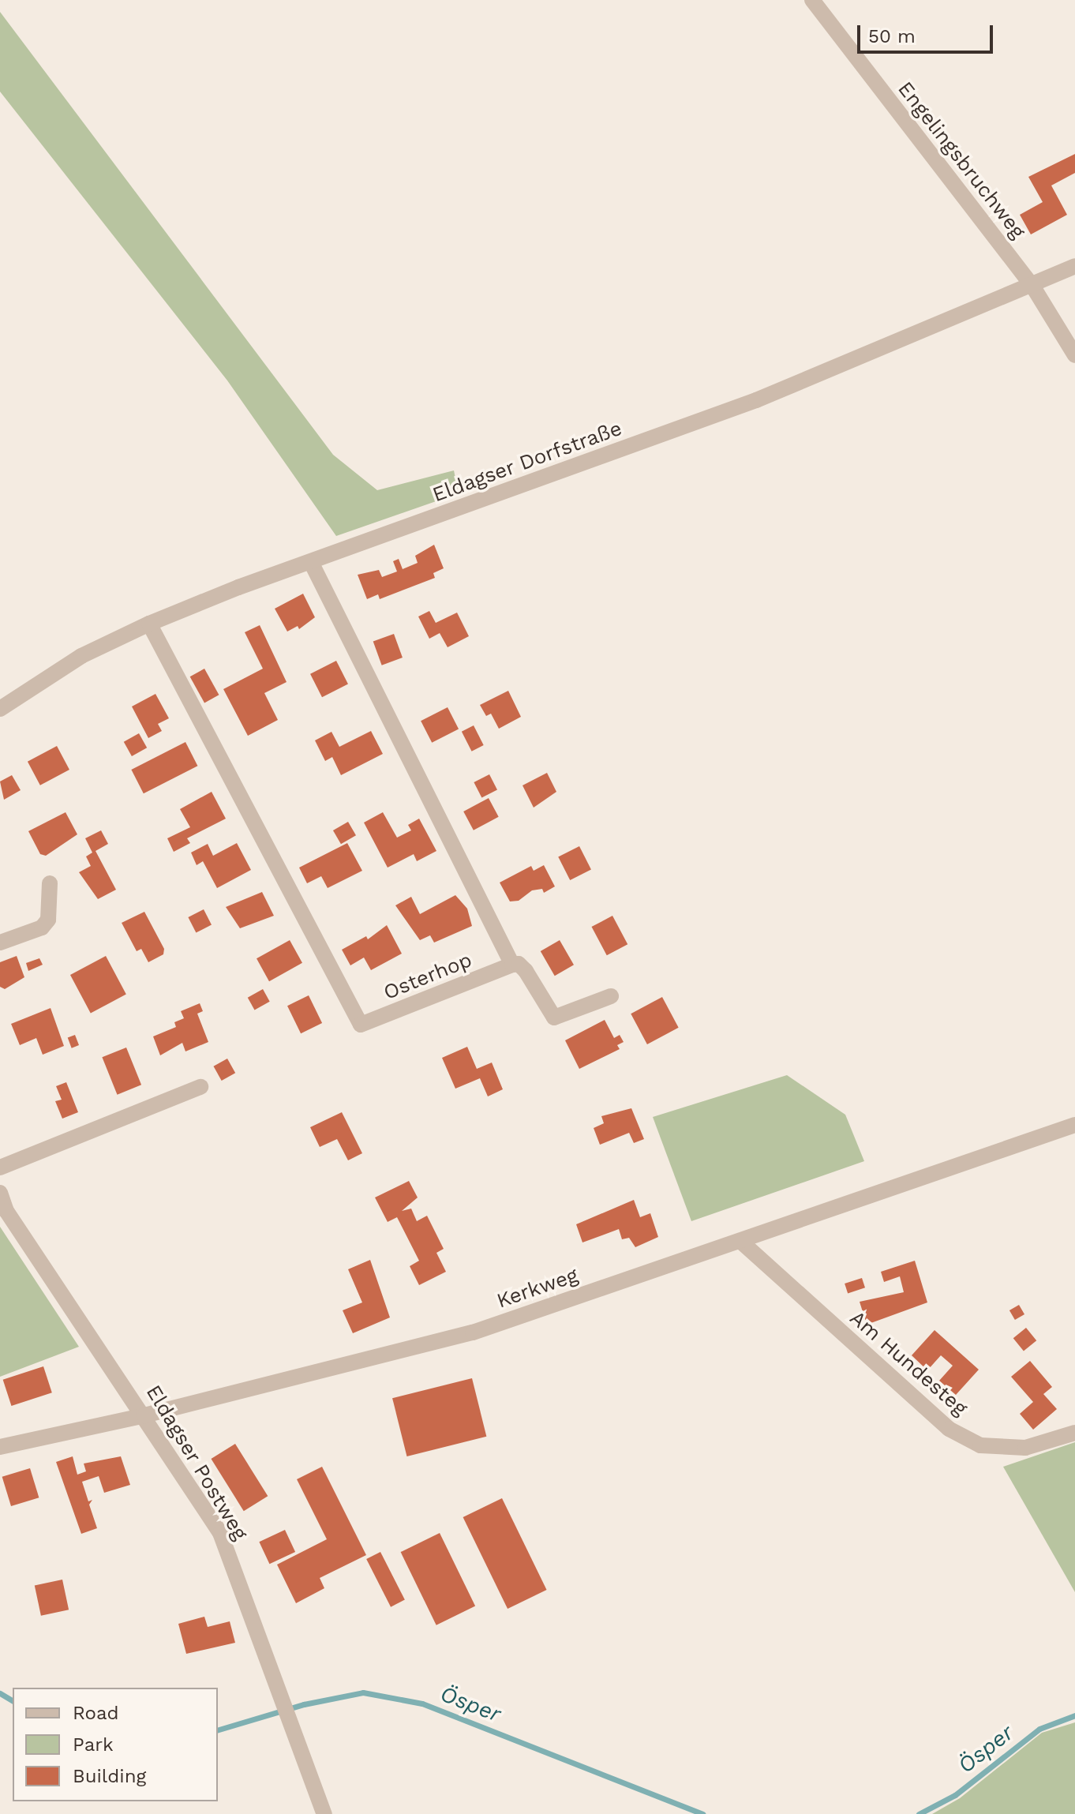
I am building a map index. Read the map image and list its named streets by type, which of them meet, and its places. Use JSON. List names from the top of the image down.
{
  "streets": {
    "street": [
      "Engelingsbruchweg",
      "Eldagser Dorfstraße",
      "Osterhop",
      "Kerkweg",
      "Am Hundesteg",
      "Eldagser Postweg"
    ]
  },
  "crossings": [
    ["Engelingsbruchweg", "Eldagser Dorfstraße"],
    ["Eldagser Dorfstraße", "Osterhop"],
    ["Kerkweg", "Am Hundesteg"],
    ["Kerkweg", "Eldagser Postweg"]
  ],
  "water": ["Ösper"],
  "legend": ["Road", "Park", "Building"],
  "scale_bar": "50 m"
}
